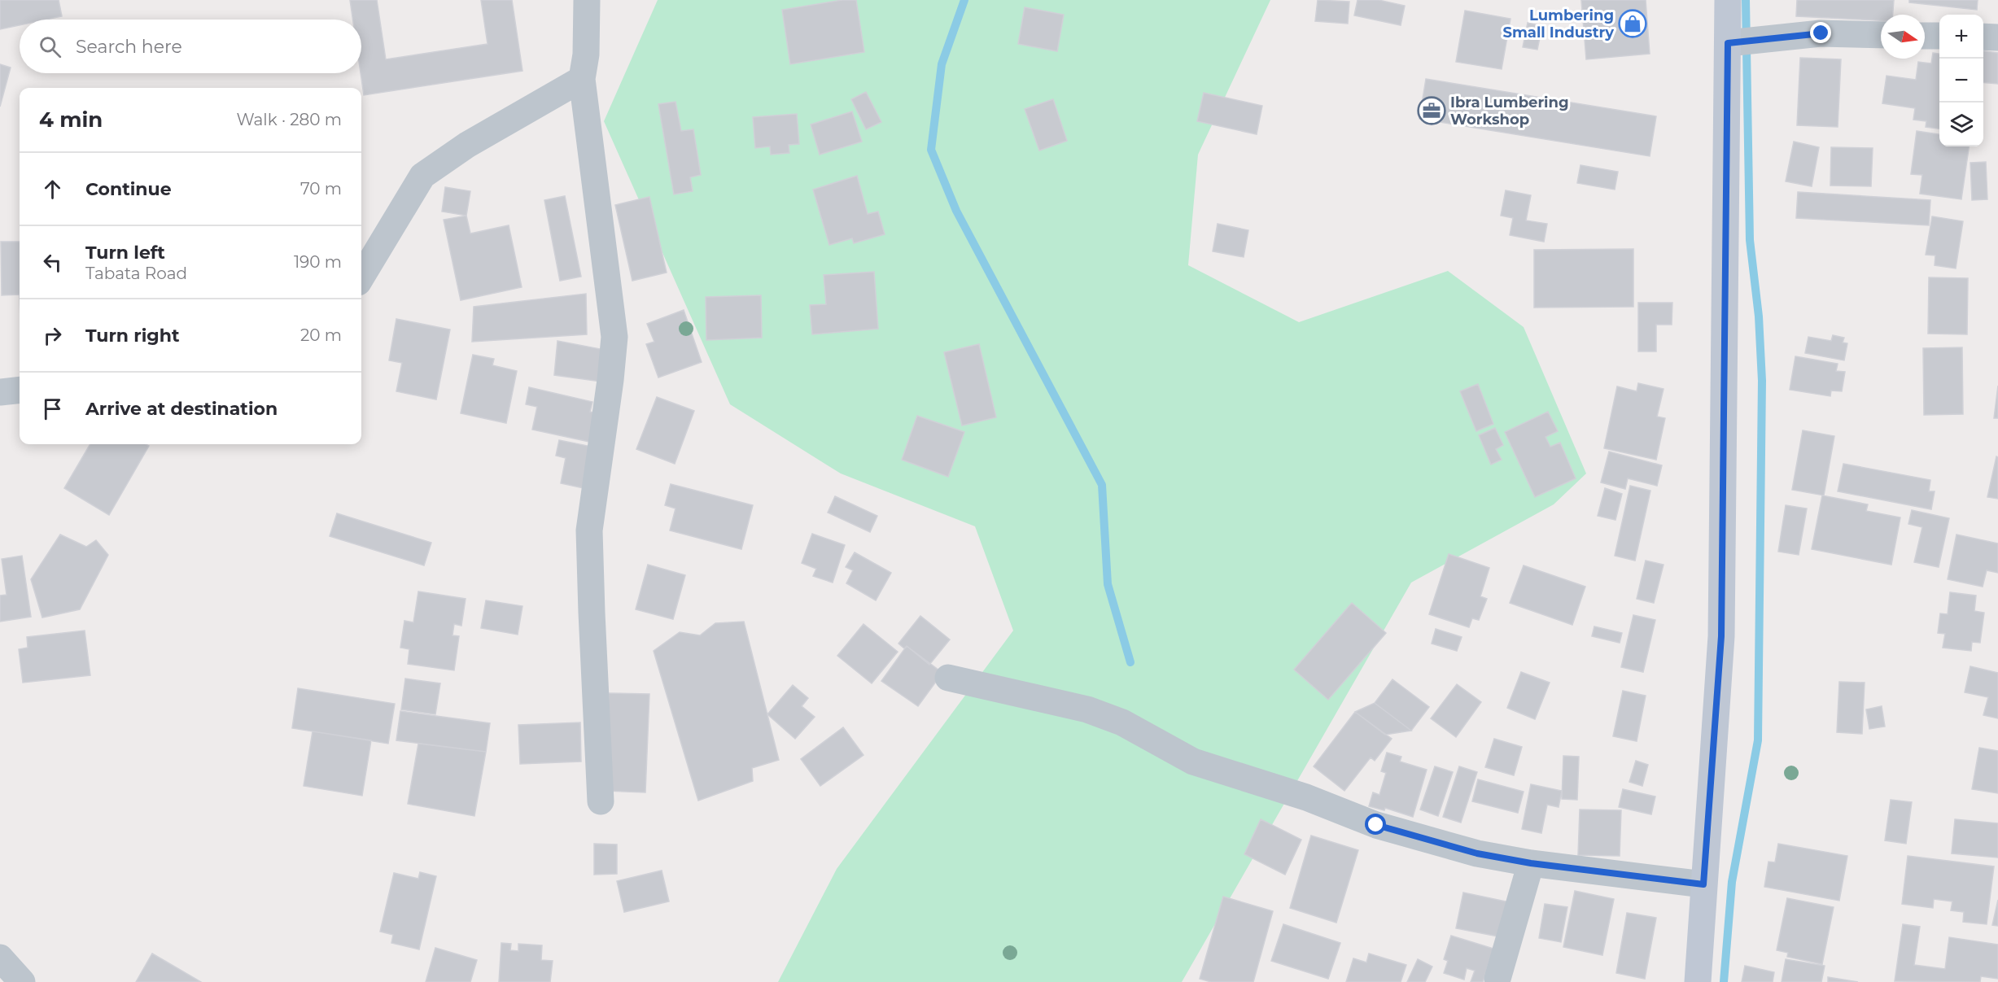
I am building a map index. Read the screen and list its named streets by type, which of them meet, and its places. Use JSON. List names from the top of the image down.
{
  "places": {
    "shop": ["Lumbering Small Industry"],
    "office": ["Ibra Lumbering Workshop"]
  },
  "north": "right",
  "page": {
    "map_buttons": ["+", "−"],
    "search": "Search here",
    "heading": ["4 min", "Walk · 280 m"],
    "list": [
      ["Continue", "70 m"],
      ["Turn left", "Tabata Road", "190 m"],
      ["Turn right", "20 m"],
      "Arrive at destination"
    ]
  }
}
